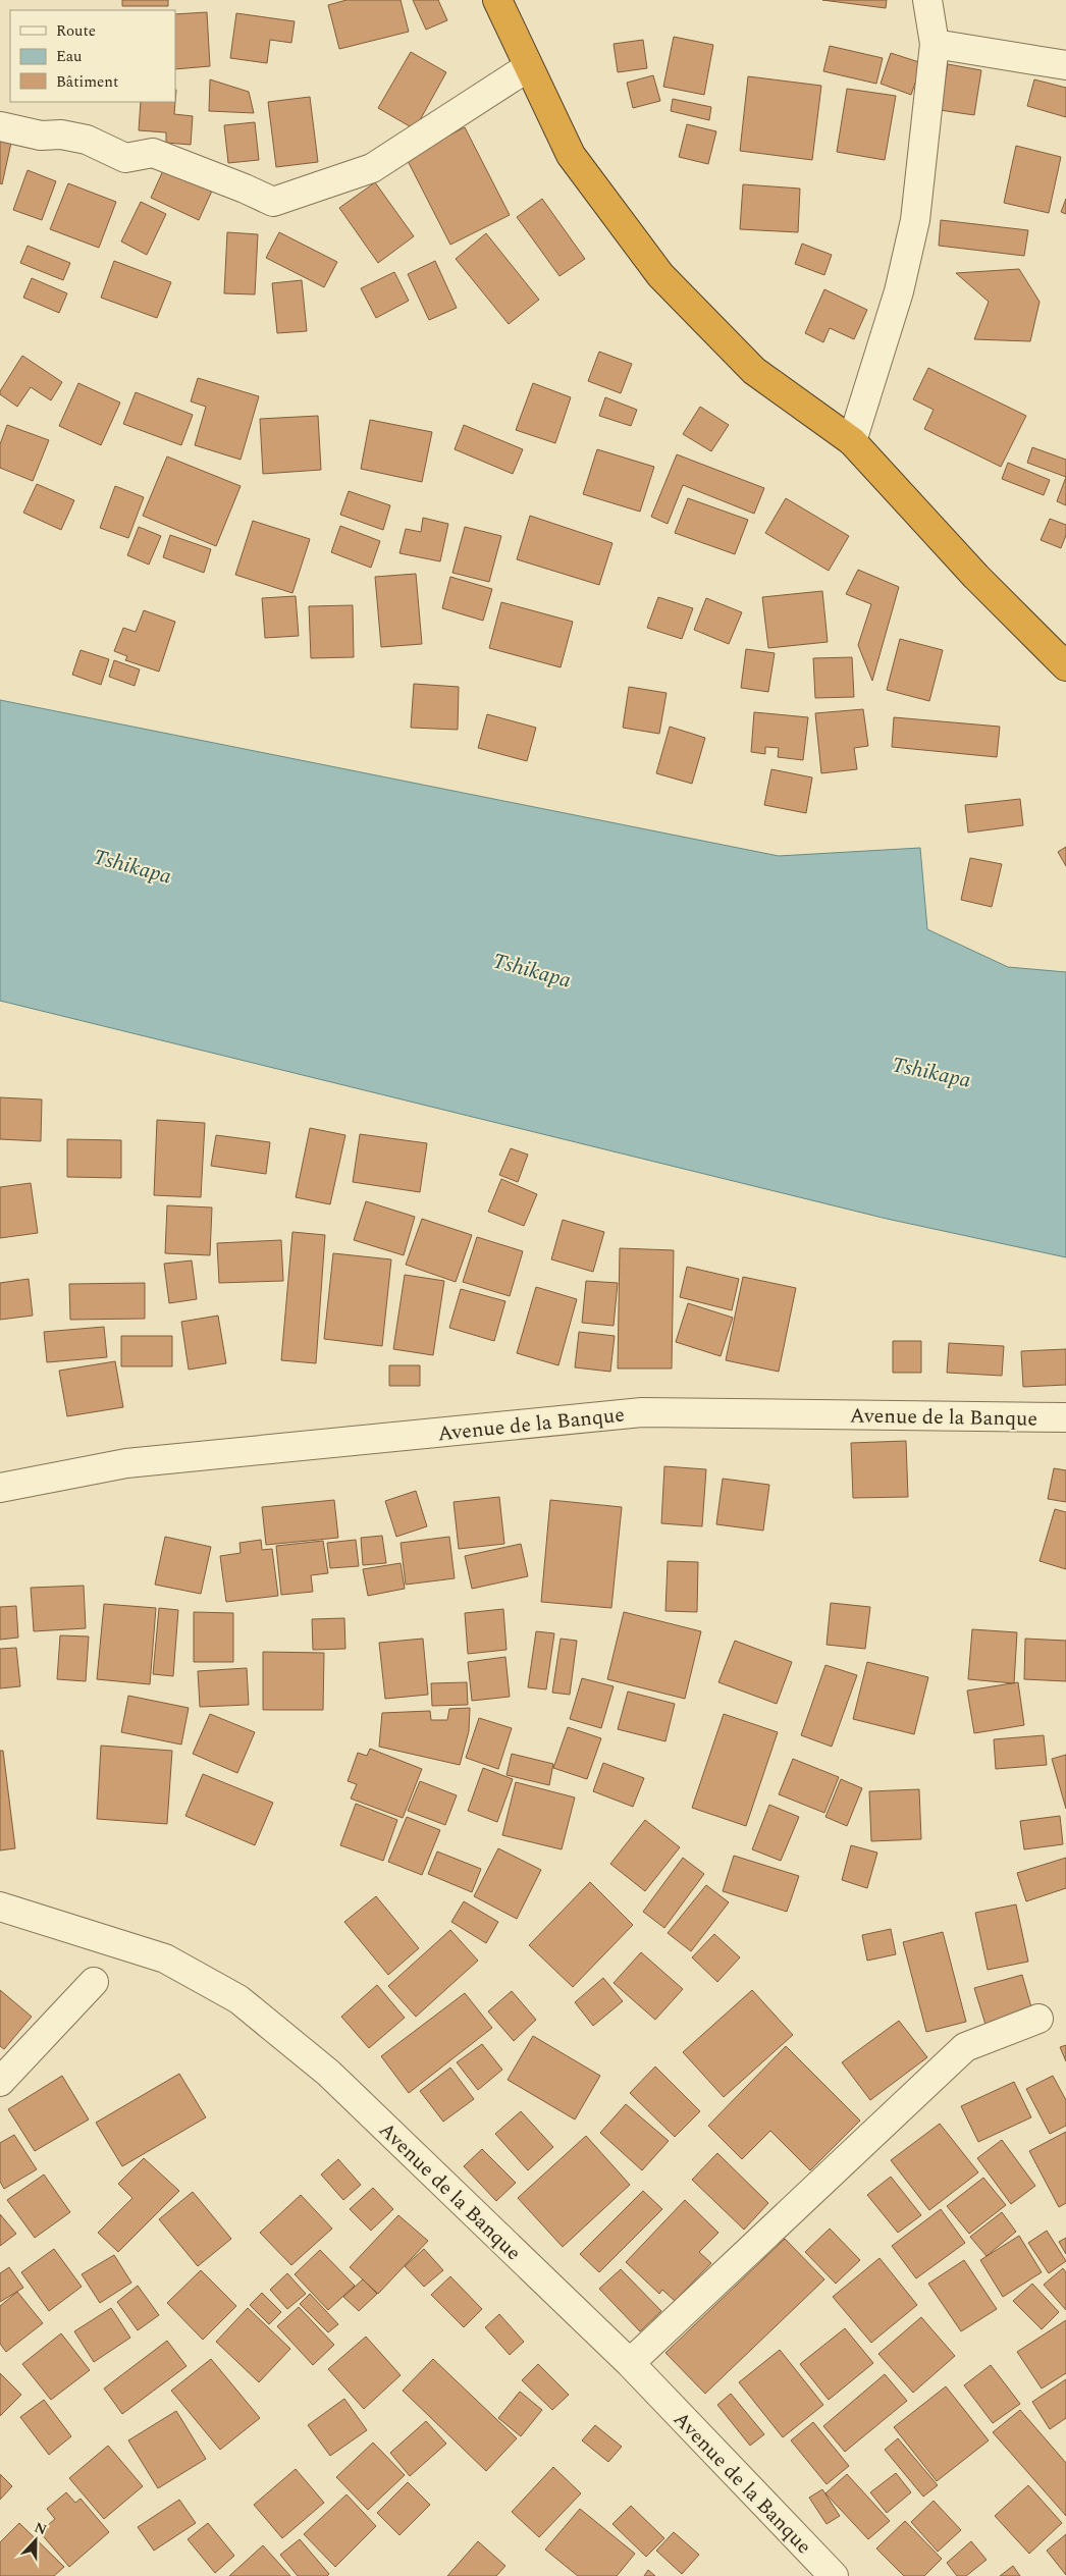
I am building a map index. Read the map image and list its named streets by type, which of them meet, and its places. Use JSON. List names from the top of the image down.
{
  "streets": {
    "street": ["Avenue de la Banque"]
  },
  "water": ["Tshikapa"],
  "legend": ["Route", "Eau", "Bâtiment"],
  "north": "top"
}
